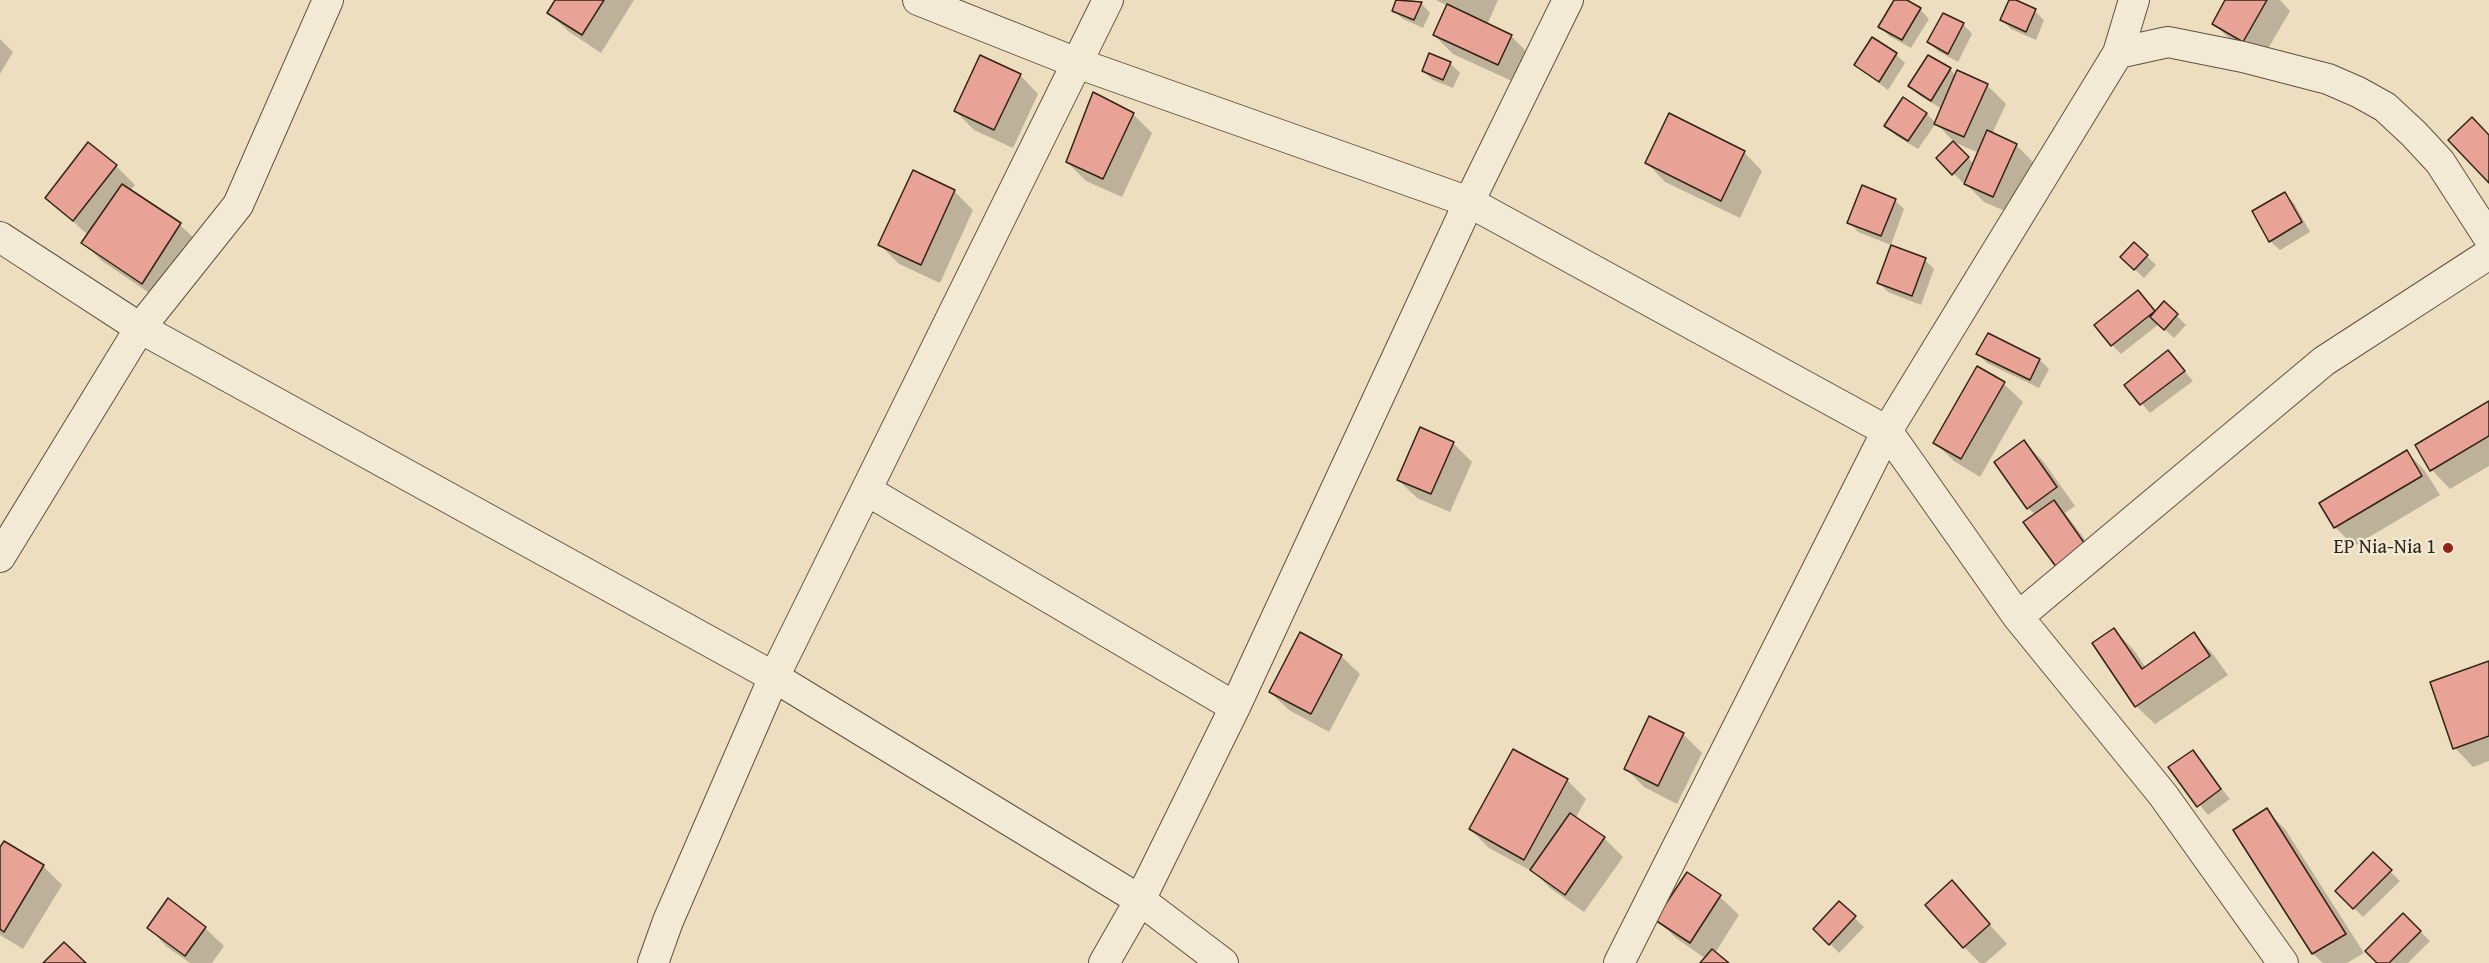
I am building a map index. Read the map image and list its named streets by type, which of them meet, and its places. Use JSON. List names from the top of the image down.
{
  "places": ["EP Nia-Nia 1"]
}
